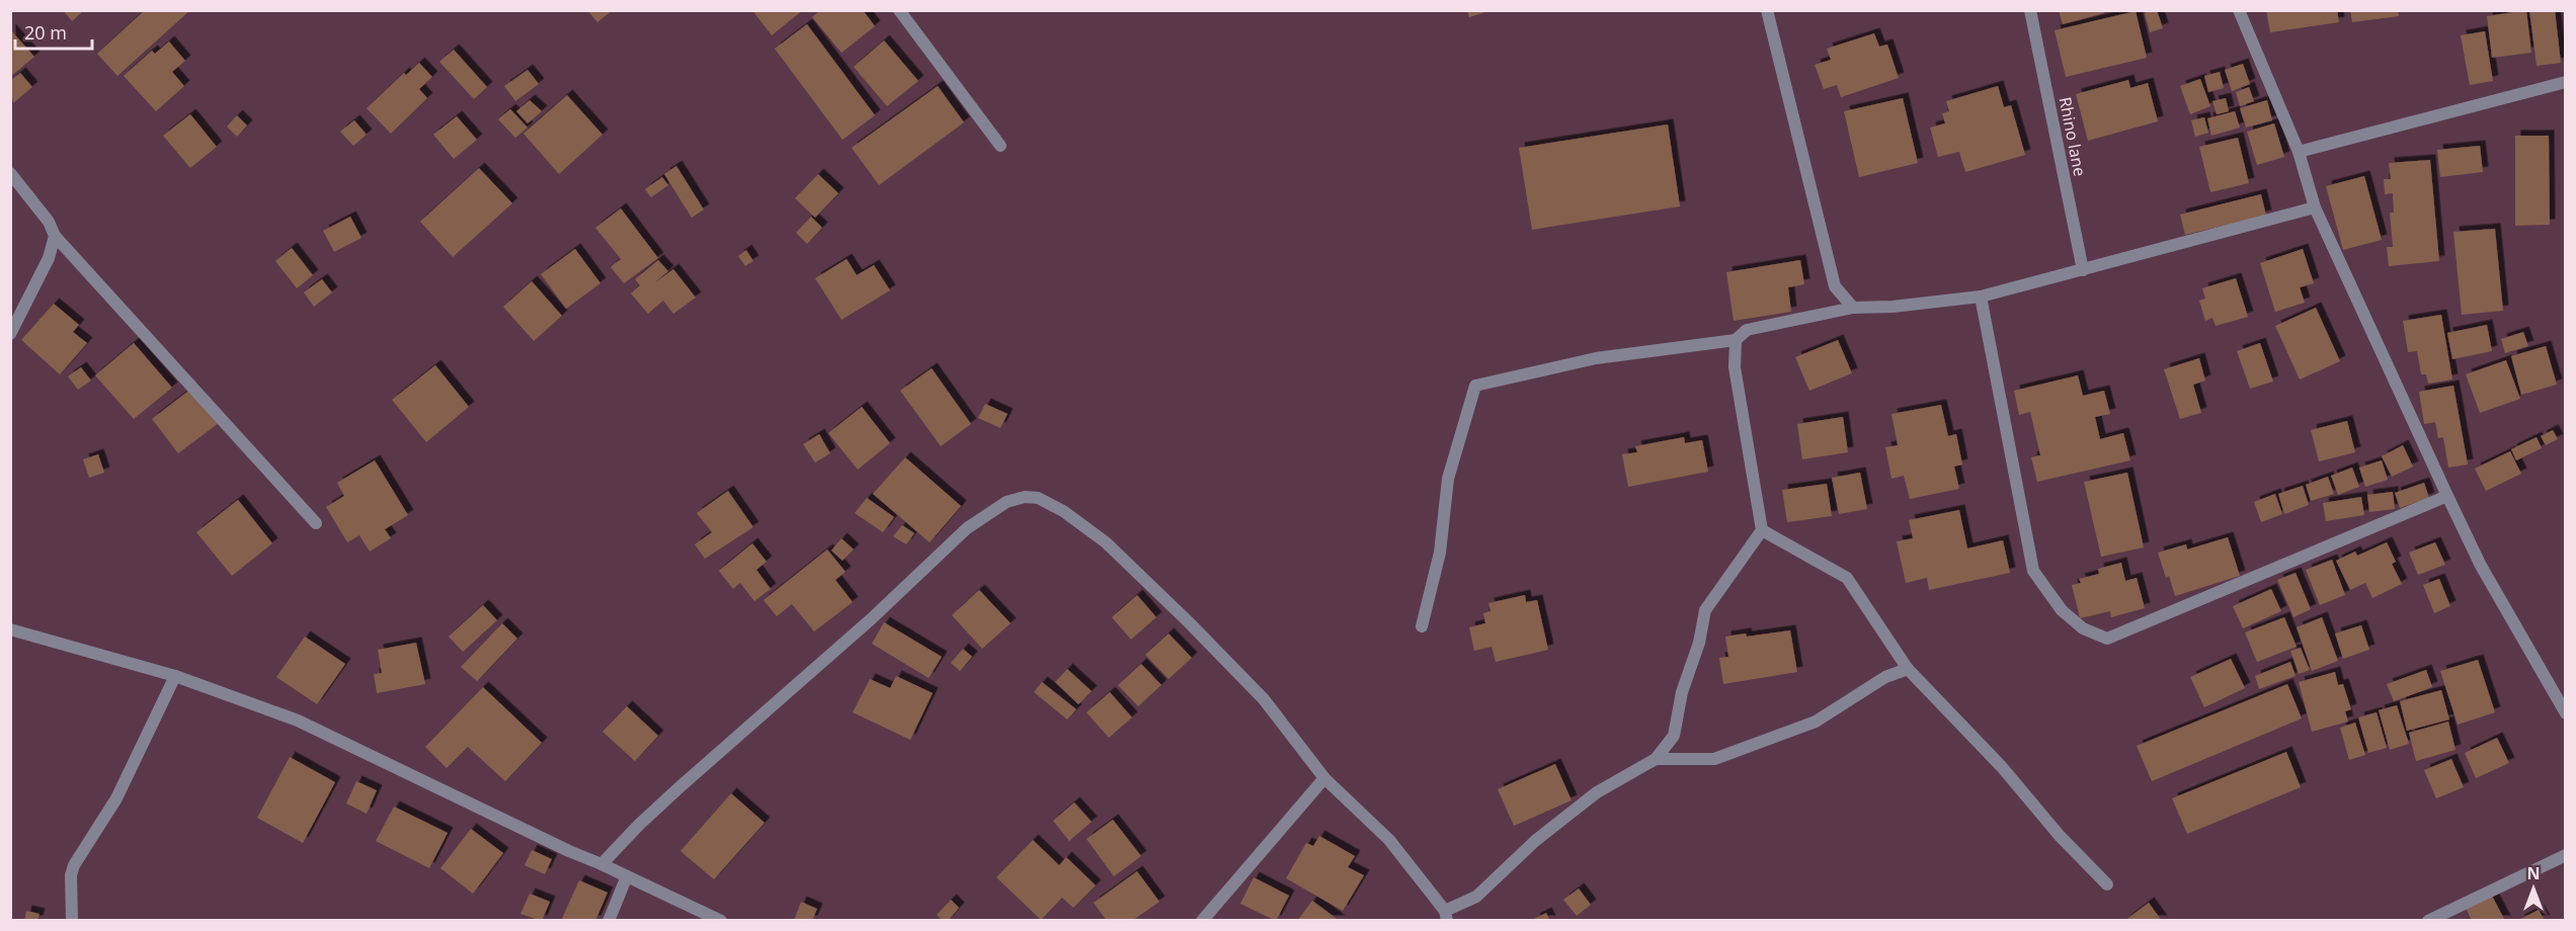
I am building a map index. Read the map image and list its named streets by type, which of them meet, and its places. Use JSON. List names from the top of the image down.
{
  "streets": {
    "street": ["Rhino lane"]
  },
  "scale_bar": "20 m",
  "north": "top"
}
